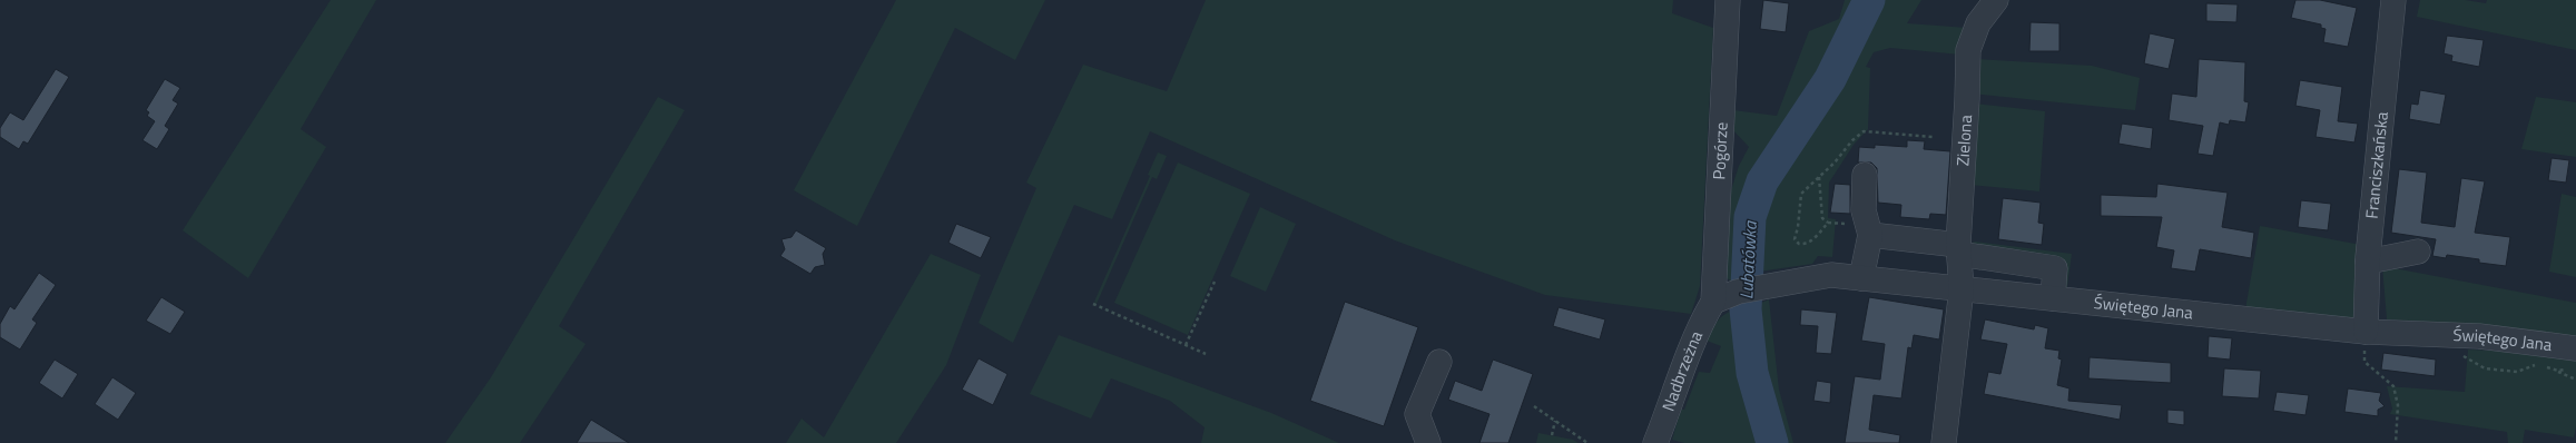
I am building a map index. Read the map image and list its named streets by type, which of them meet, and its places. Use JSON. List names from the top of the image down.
{
  "streets": {
    "street": [
      "Zielona",
      "Pogórze",
      "Franciszkańska",
      "Świętego Jana",
      "Nadbrzeżna"
    ]
  },
  "crossings": [
    ["Zielona", "Świętego Jana"],
    ["Pogórze", "Świętego Jana"],
    ["Pogórze", "Nadbrzeżna"],
    ["Franciszkańska", "Świętego Jana"],
    ["Świętego Jana", "Nadbrzeżna"]
  ],
  "water": ["Lubatówka"]
}
